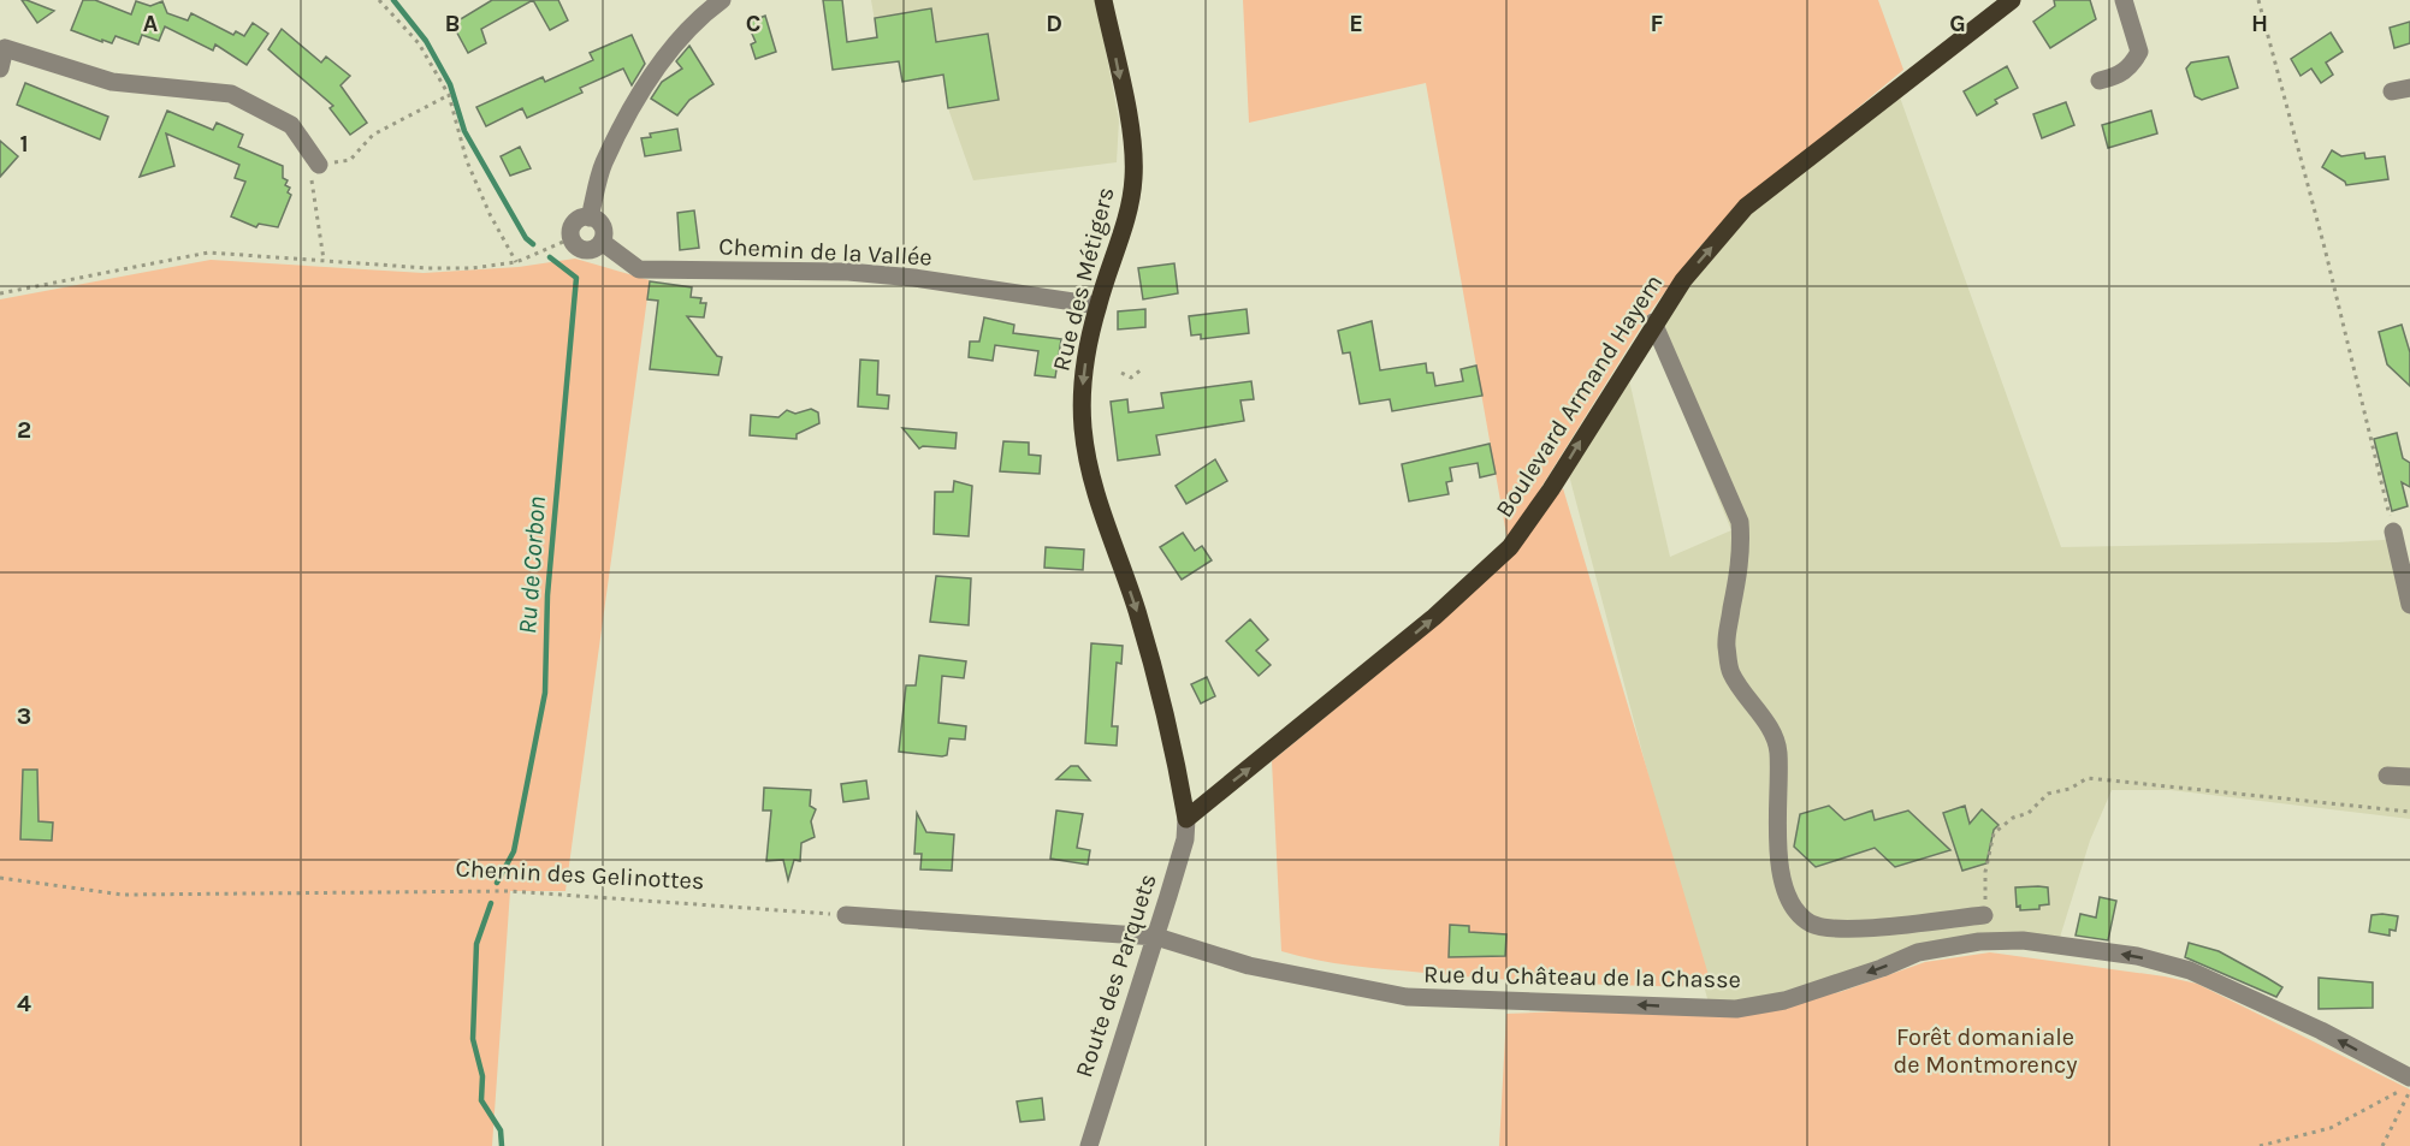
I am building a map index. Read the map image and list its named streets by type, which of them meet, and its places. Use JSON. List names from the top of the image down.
{
  "streets": {
    "main road": ["Rue des Métigers", "Boulevard Armand Hayem"],
    "street": ["Chemin de la Vallée", "Route des Parquets", "Rue du Château de la Chasse"],
    "path": ["Chemin des Gelinottes"]
  },
  "crossings": [
    ["Chemin de la Vallée", "Rue des Métigers"],
    ["Rue des Métigers", "Boulevard Armand Hayem"],
    ["Rue des Métigers", "Route des Parquets"],
    ["Boulevard Armand Hayem", "Route des Parquets"],
    ["Route des Parquets", "Rue du Château de la Chasse"]
  ],
  "one_way": ["Rue des Métigers", "Boulevard Armand Hayem", "Rue du Château de la Chasse"],
  "water": ["Ru de Corbon"],
  "parks": ["Forêt domaniale de Montmorency"],
  "grid": {
    "columns": [
      "A",
      "B",
      "C",
      "D",
      "E",
      "F",
      "G",
      "H"
    ],
    "rows": [
      "1",
      "2",
      "3",
      "4"
    ]
  }
}
